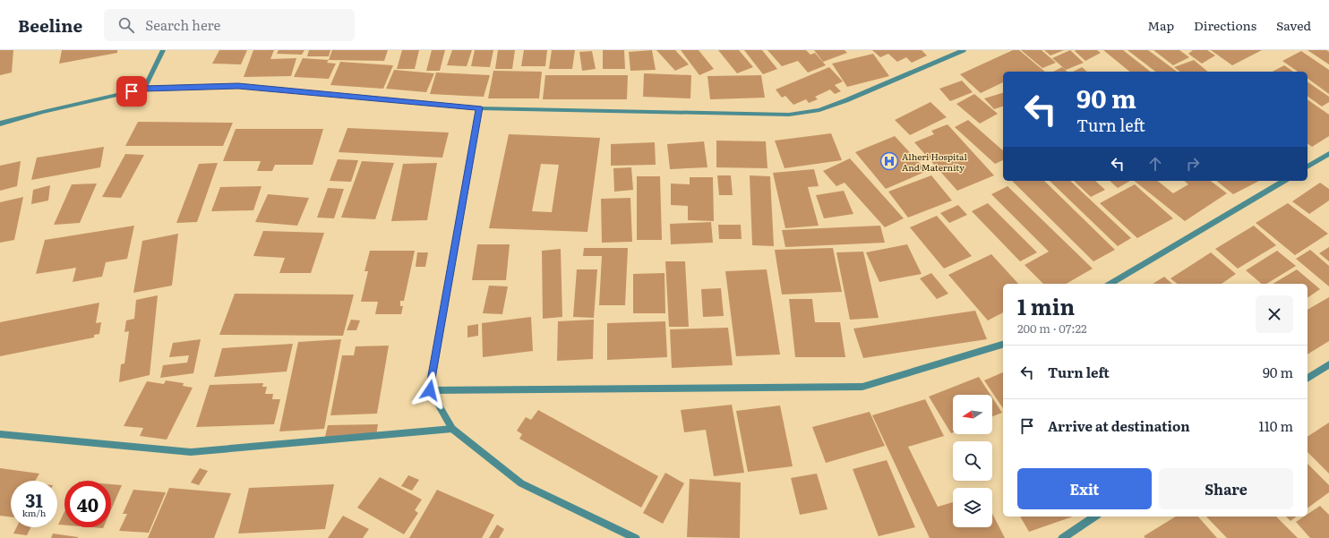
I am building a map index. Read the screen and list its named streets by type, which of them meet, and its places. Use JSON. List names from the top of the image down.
{
  "places": {
    "hospital": ["Alheri Hospital And Maternity"]
  },
  "north": "left",
  "page": {
    "header": "Beeline",
    "search": "Search here",
    "nav": ["Map", "Directions", "Saved"],
    "turn": ["90 m", "Turn left"],
    "heading": ["1 min", "200 m · 07:22"],
    "list": [
      {
        "name": "Turn left",
        "value": "90 m"
      },
      {
        "name": "Arrive at destination",
        "value": "110 m"
      }
    ],
    "buttons": ["Exit", "Share"],
    "speed": "31 km/h",
    "limit": "40"
  }
}
